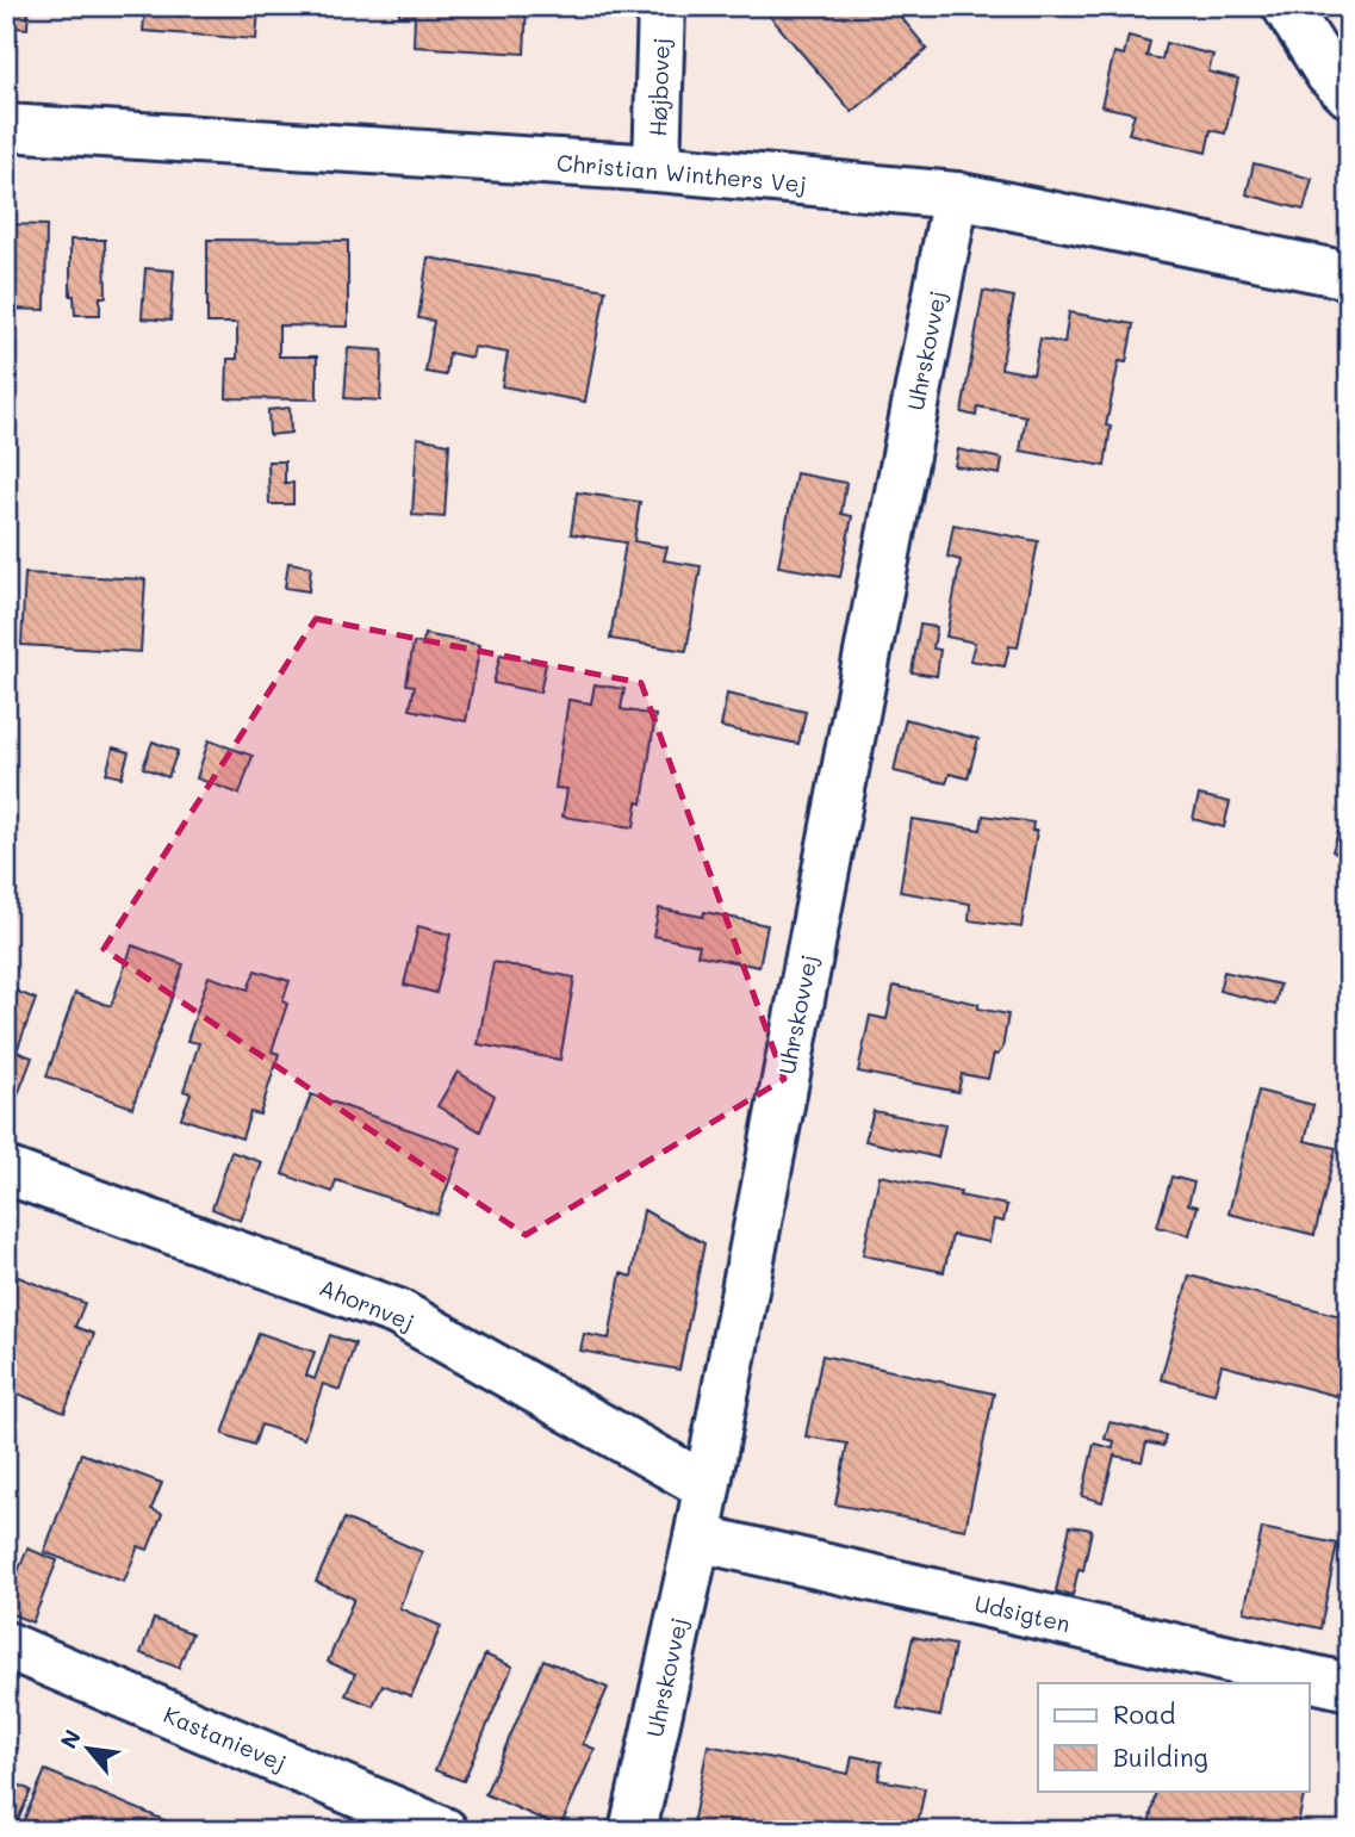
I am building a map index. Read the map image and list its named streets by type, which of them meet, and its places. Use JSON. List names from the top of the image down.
{
  "streets": {
    "street": [
      "Højbovej",
      "Christian Winthers Vej",
      "Uhrskovvej",
      "Ahornvej",
      "Udsigten",
      "Kastanievej"
    ]
  },
  "crossings": [
    ["Højbovej", "Christian Winthers Vej"],
    ["Christian Winthers Vej", "Uhrskovvej"],
    ["Uhrskovvej", "Ahornvej"],
    ["Uhrskovvej", "Udsigten"]
  ],
  "legend": ["Road", "Building"],
  "north": "top left"
}
